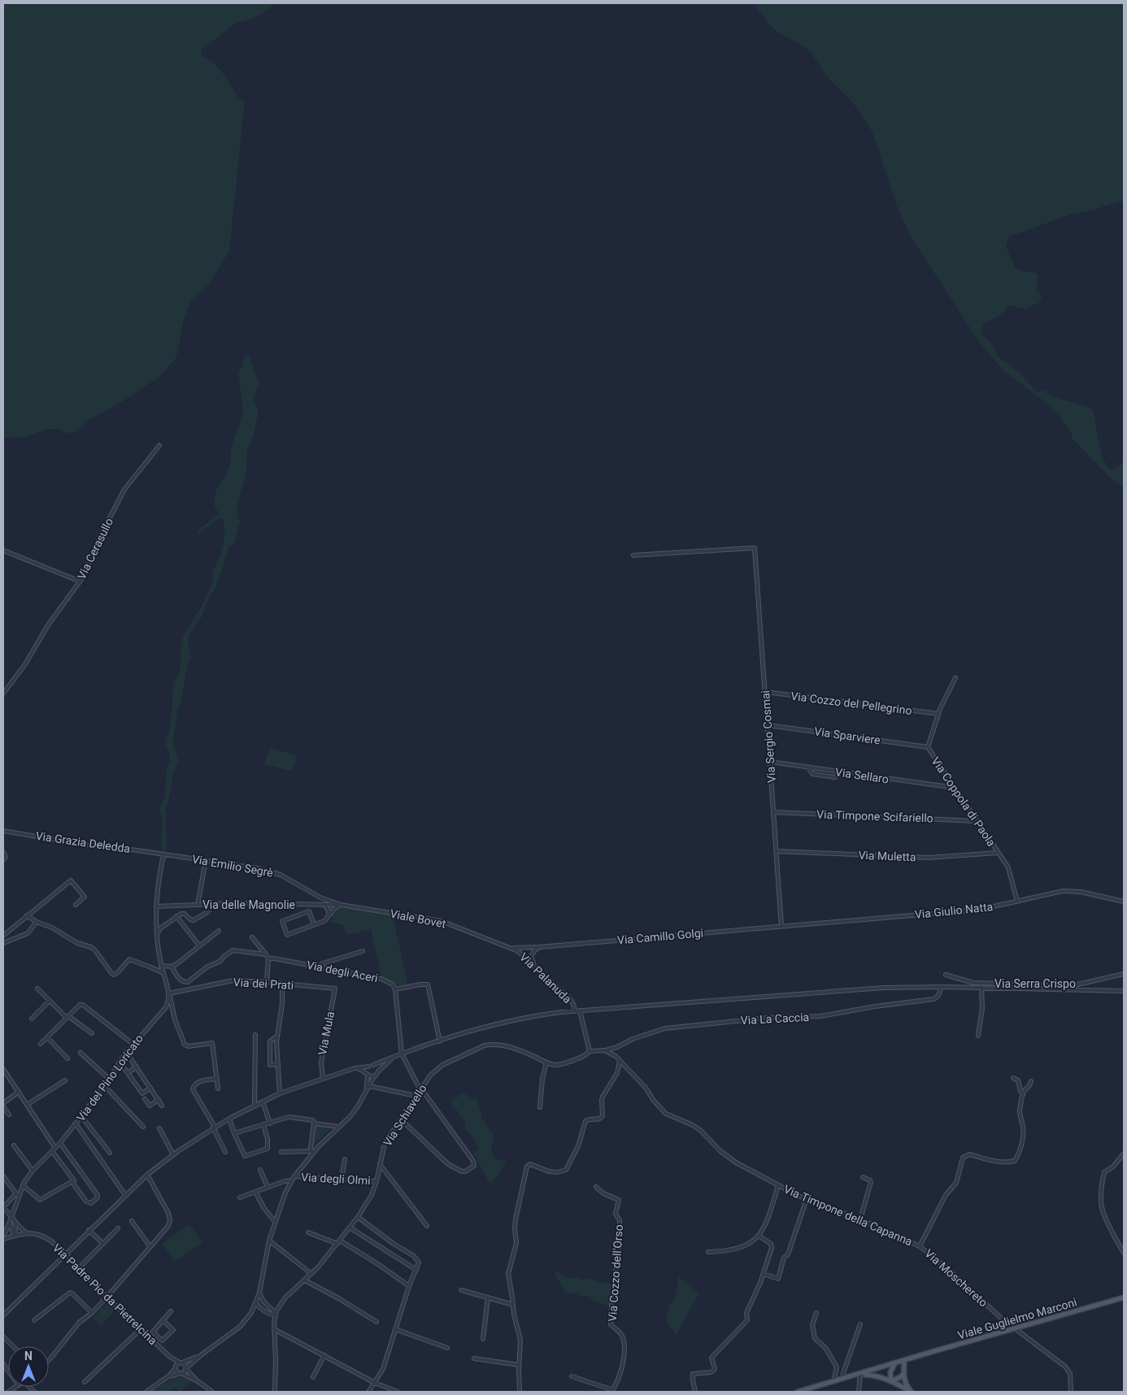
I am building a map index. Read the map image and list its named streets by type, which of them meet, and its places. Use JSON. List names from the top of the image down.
{
  "streets": {
    "main road": ["Viale Guglielmo Marconi"],
    "street": [
      "Via Cerasullo",
      "Via Cozzo del Pellegrino",
      "Via Sparviere",
      "Via Sergio Cosmai",
      "Via Sellaro",
      "Via Coppola di Paola",
      "Via Timpone Scifariello",
      "Via Grazia Deledda",
      "Via Muletta",
      "Via Emilio Segrè",
      "Via delle Magnolie",
      "Via Giulio Natta",
      "Viale Bovet",
      "Via Camillo Golgi",
      "Via degli Aceri",
      "Via Palanuda",
      "Via dei Prati",
      "Via Serra Crispo",
      "Via La Caccia",
      "Via Mula",
      "Via del Pino Loricato",
      "Via Schiavello",
      "Via degli Olmi",
      "Via Timpone della Capanna",
      "Via Cozzo dell'Orso",
      "Via Moschereto",
      "Via Padre Pio da Pietrelcina"
    ]
  },
  "crossings": [
    ["Via Cozzo del Pellegrino", "Via Sergio Cosmai"],
    ["Via Cozzo del Pellegrino", "Via Coppola di Paola"],
    ["Via Sparviere", "Via Sergio Cosmai"],
    ["Via Sparviere", "Via Coppola di Paola"],
    ["Via Sergio Cosmai", "Via Sellaro"],
    ["Via Sergio Cosmai", "Via Timpone Scifariello"],
    ["Via Sergio Cosmai", "Via Muletta"],
    ["Via Sergio Cosmai", "Via Giulio Natta"],
    ["Via Sergio Cosmai", "Via Camillo Golgi"],
    ["Via Sellaro", "Via Coppola di Paola"],
    ["Via Coppola di Paola", "Via Timpone Scifariello"],
    ["Via Coppola di Paola", "Via Muletta"],
    ["Via Coppola di Paola", "Via Giulio Natta"],
    ["Via Grazia Deledda", "Via Emilio Segrè"],
    ["Via Emilio Segrè", "Viale Bovet"],
    ["Via delle Magnolie", "Viale Bovet"],
    ["Via Giulio Natta", "Via Camillo Golgi"],
    ["Viale Bovet", "Via Camillo Golgi"],
    ["Viale Bovet", "Via Palanuda"],
    ["Via Camillo Golgi", "Via Palanuda"],
    ["Via Palanuda", "Via Schiavello"],
    ["Via dei Prati", "Via Mula"],
    ["Via dei Prati", "Via del Pino Loricato"],
    ["Via Schiavello", "Via degli Olmi"],
    ["Via Timpone della Capanna", "Via Moschereto"],
    ["Via Moschereto", "Viale Guglielmo Marconi"]
  ],
  "north": "top"
}
